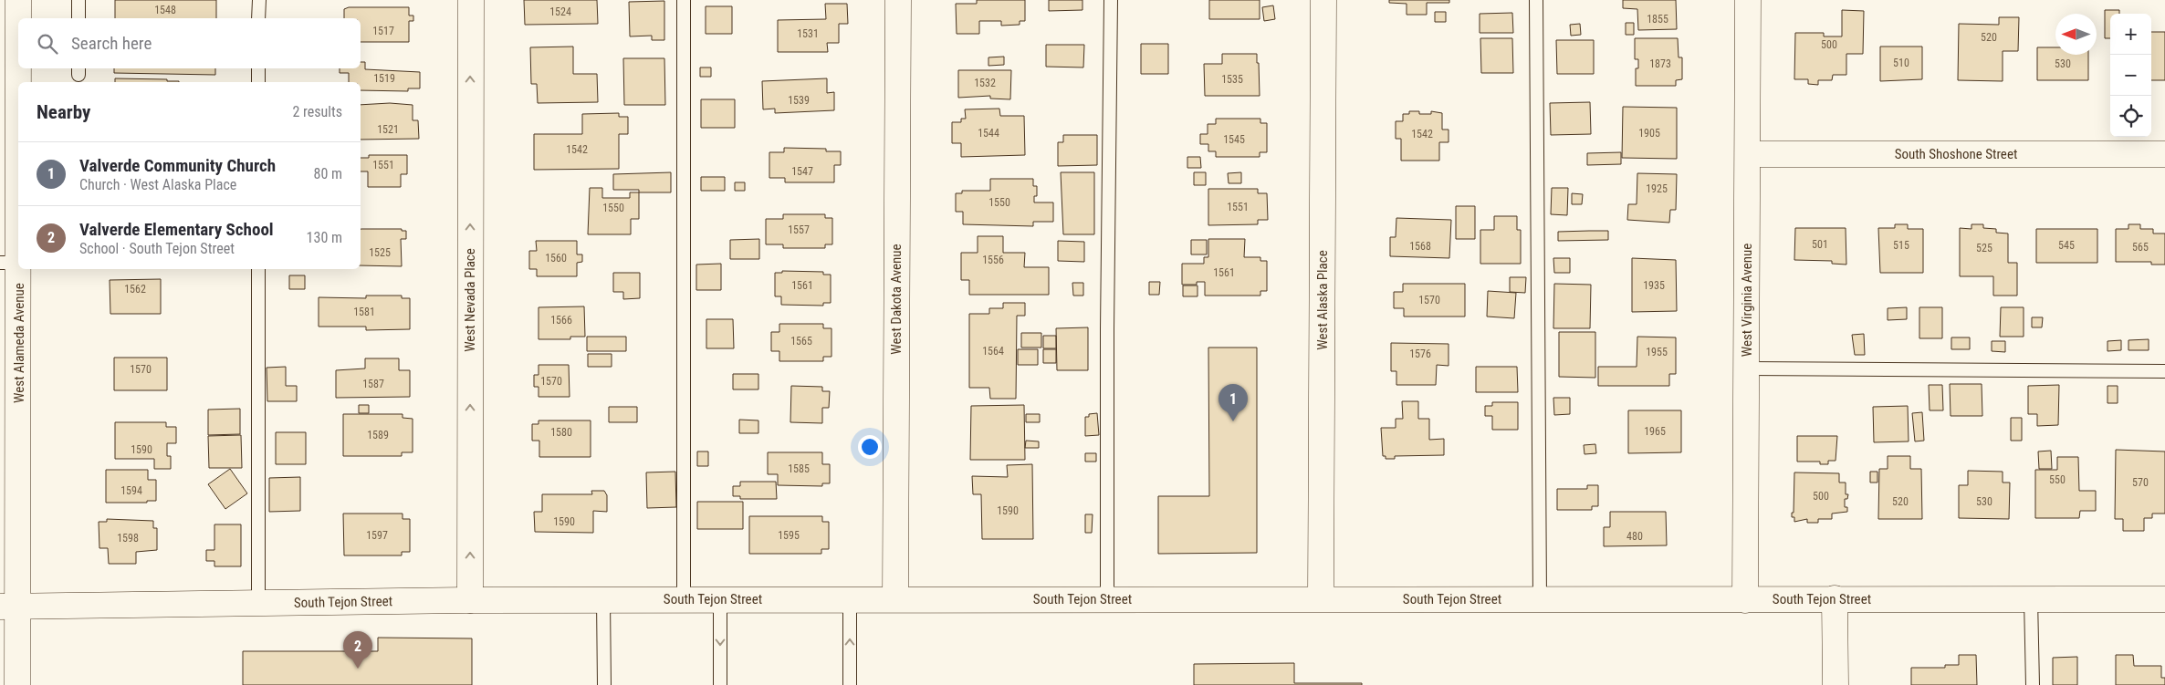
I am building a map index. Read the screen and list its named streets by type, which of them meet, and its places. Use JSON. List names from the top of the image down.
{
  "streets": {
    "street": [
      "South Shoshone Street",
      "West Dakota Avenue",
      "West Nevada Place",
      "West Alaska Place",
      "West Virginia Avenue",
      "West Alameda Avenue",
      "South Tejon Street"
    ]
  },
  "crossings": [
    ["South Shoshone Street", "West Virginia Avenue"],
    ["West Dakota Avenue", "South Tejon Street"],
    ["West Nevada Place", "South Tejon Street"],
    ["West Alaska Place", "South Tejon Street"],
    ["West Virginia Avenue", "South Tejon Street"],
    ["West Alameda Avenue", "South Tejon Street"]
  ],
  "one_way": ["West Nevada Place"],
  "house_numbers": [
    "1548",
    "1524",
    "1855",
    "1517",
    "1531",
    "520",
    "500",
    "510",
    "1873",
    "530",
    "1519",
    "1535",
    "1532",
    "1539",
    "1521",
    "1544",
    "1905",
    "1542",
    "1545",
    "1542",
    "1551",
    "1547",
    "1925",
    "1550",
    "1551",
    "1550",
    "1557",
    "501",
    "515",
    "545",
    "1568",
    "565",
    "525",
    "1525",
    "1560",
    "1556",
    "1561",
    "1561",
    "1935",
    "1562",
    "1570",
    "1581",
    "1566",
    "1565",
    "1564",
    "1955",
    "1576",
    "1570",
    "1570",
    "1587",
    "1965",
    "1580",
    "1589",
    "1590",
    "1585",
    "550",
    "570",
    "1594",
    "500",
    "520",
    "530",
    "1590",
    "1590",
    "1597",
    "1595",
    "480",
    "1598"
  ],
  "north": "left",
  "page": {
    "map_buttons": ["+", "−"],
    "search": "Search here",
    "heading": ["Nearby", "2 results"],
    "list": [
      {
        "mark": "1",
        "name": "Valverde Community Church",
        "note": "Church · West Alaska Place",
        "value": "80 m"
      },
      {
        "mark": "2",
        "name": "Valverde Elementary School",
        "note": "School · South Tejon Street",
        "value": "130 m"
      }
    ],
    "pins": ["1", "2"]
  }
}
